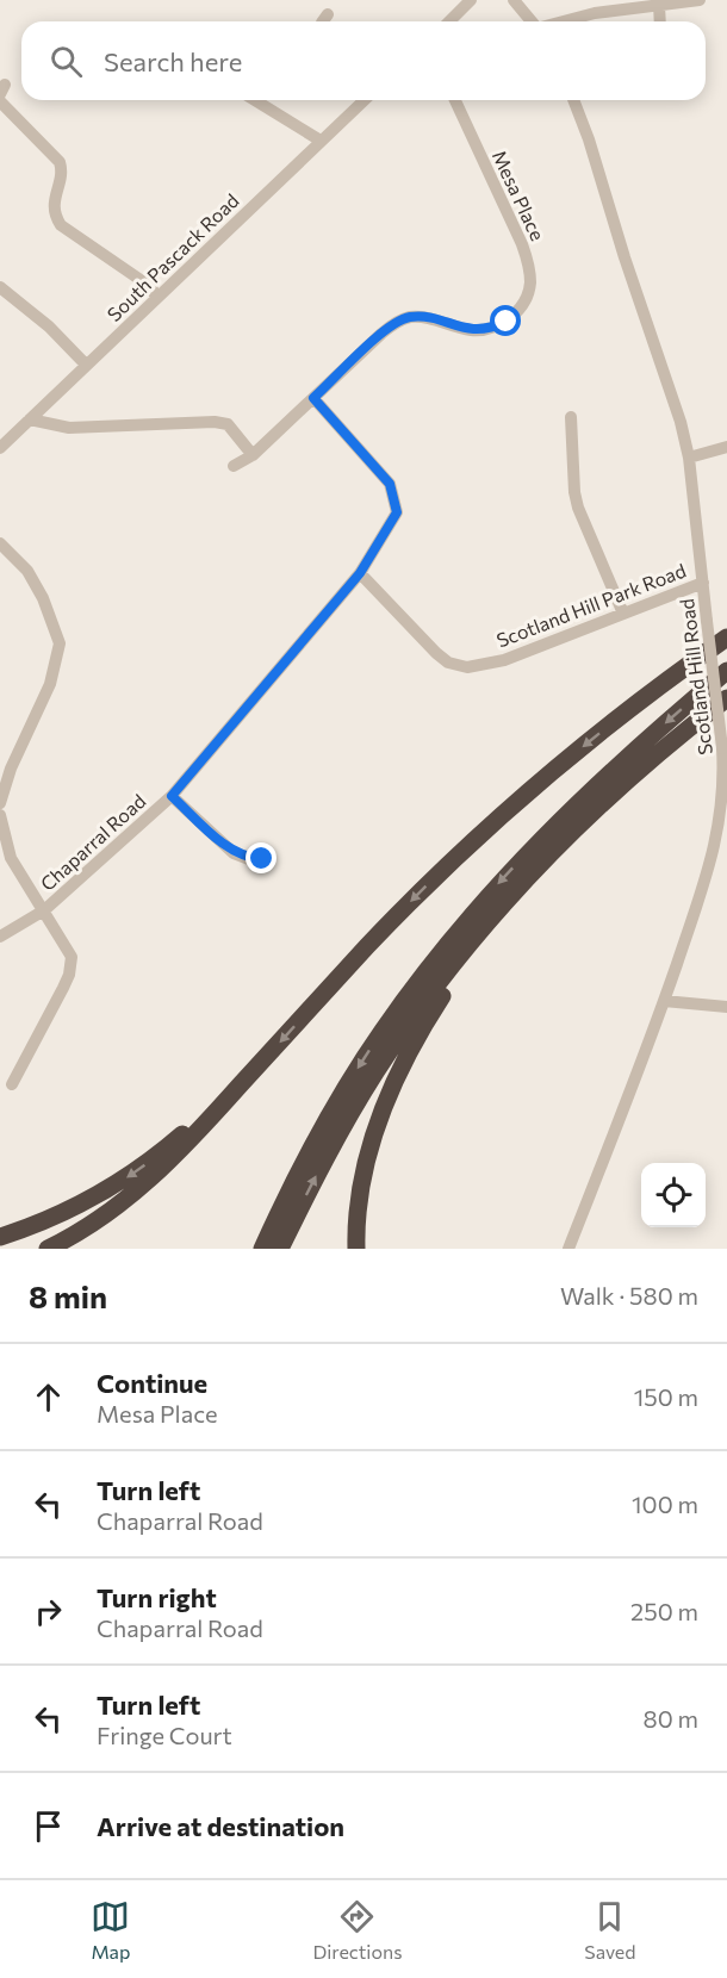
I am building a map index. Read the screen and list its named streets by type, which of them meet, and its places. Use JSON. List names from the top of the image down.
{
  "streets": {
    "street": [
      "Mesa Place",
      "South Pascack Road",
      "Scotland Hill Park Road",
      "Scotland Hill Road",
      "Chaparral Road"
    ]
  },
  "crossings": [
    ["Mesa Place", "Chaparral Road"],
    ["Scotland Hill Park Road", "Scotland Hill Road"],
    ["Scotland Hill Park Road", "Chaparral Road"]
  ],
  "page": {
    "search": "Search here",
    "heading": ["8 min", "Walk · 580 m"],
    "list": [
      ["Continue", "Mesa Place", "150 m"],
      ["Turn left", "Chaparral Road", "100 m"],
      ["Turn right", "Chaparral Road", "250 m"],
      ["Turn left", "Fringe Court", "80 m"],
      "Arrive at destination"
    ],
    "nav": ["Map", "Directions", "Saved"]
  }
}
